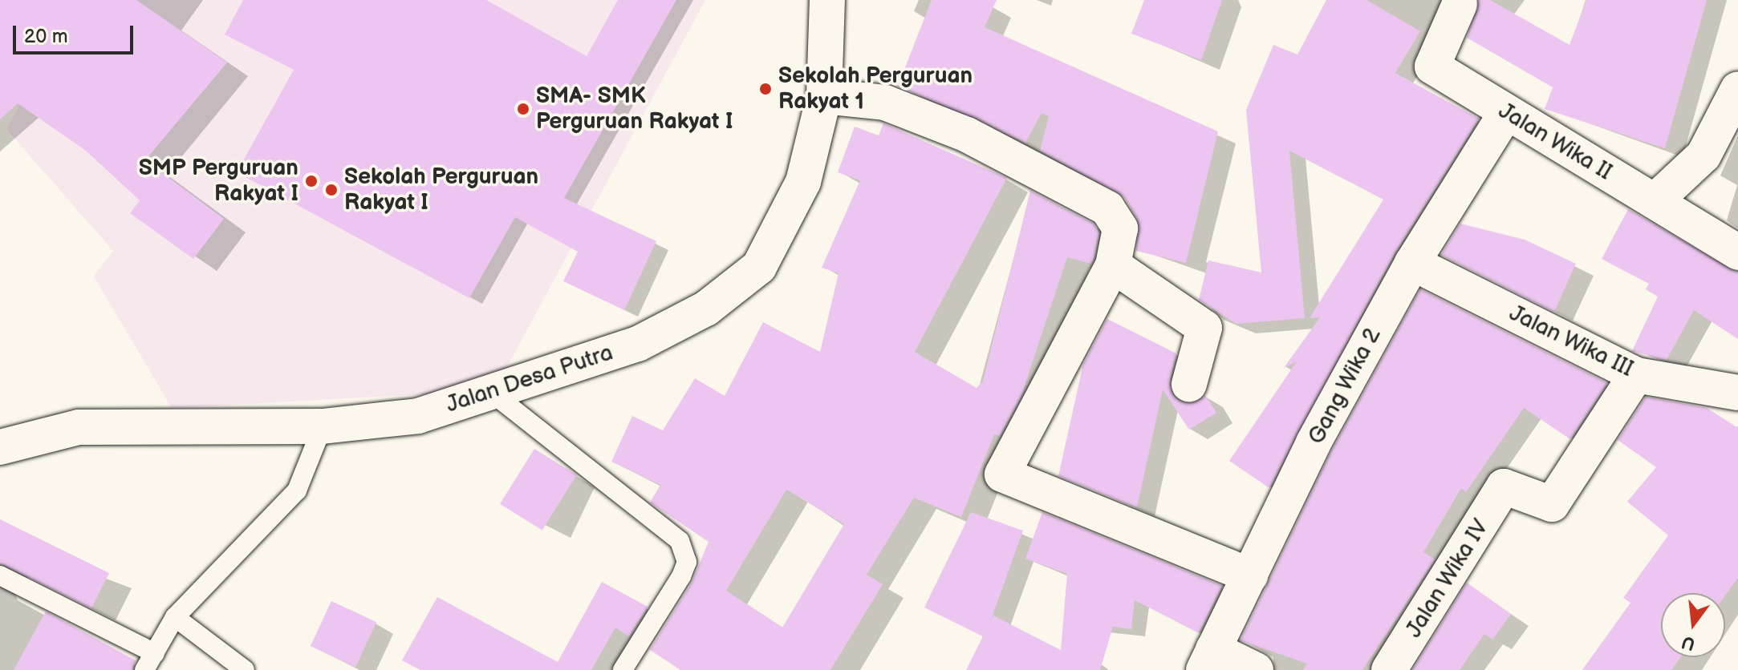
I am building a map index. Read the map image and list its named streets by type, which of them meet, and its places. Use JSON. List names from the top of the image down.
{
  "streets": {
    "street": [
      "Jalan Wika II",
      "Jalan Wika III",
      "Jalan Desa Putra",
      "Gang Wika 2",
      "Jalan Wika IV"
    ]
  },
  "crossings": [
    ["Jalan Wika II", "Gang Wika 2"],
    ["Jalan Wika III", "Gang Wika 2"],
    ["Jalan Wika III", "Jalan Wika IV"]
  ],
  "places": [
    "Sekolah Perguruan Rakyat 1",
    "SMA- SMK Perguruan Rakyat I",
    "SMP Perguruan Rakyat I",
    "Sekolah Perguruan Rakyat I"
  ],
  "scale_bar": "20 m",
  "north": "bottom"
}
